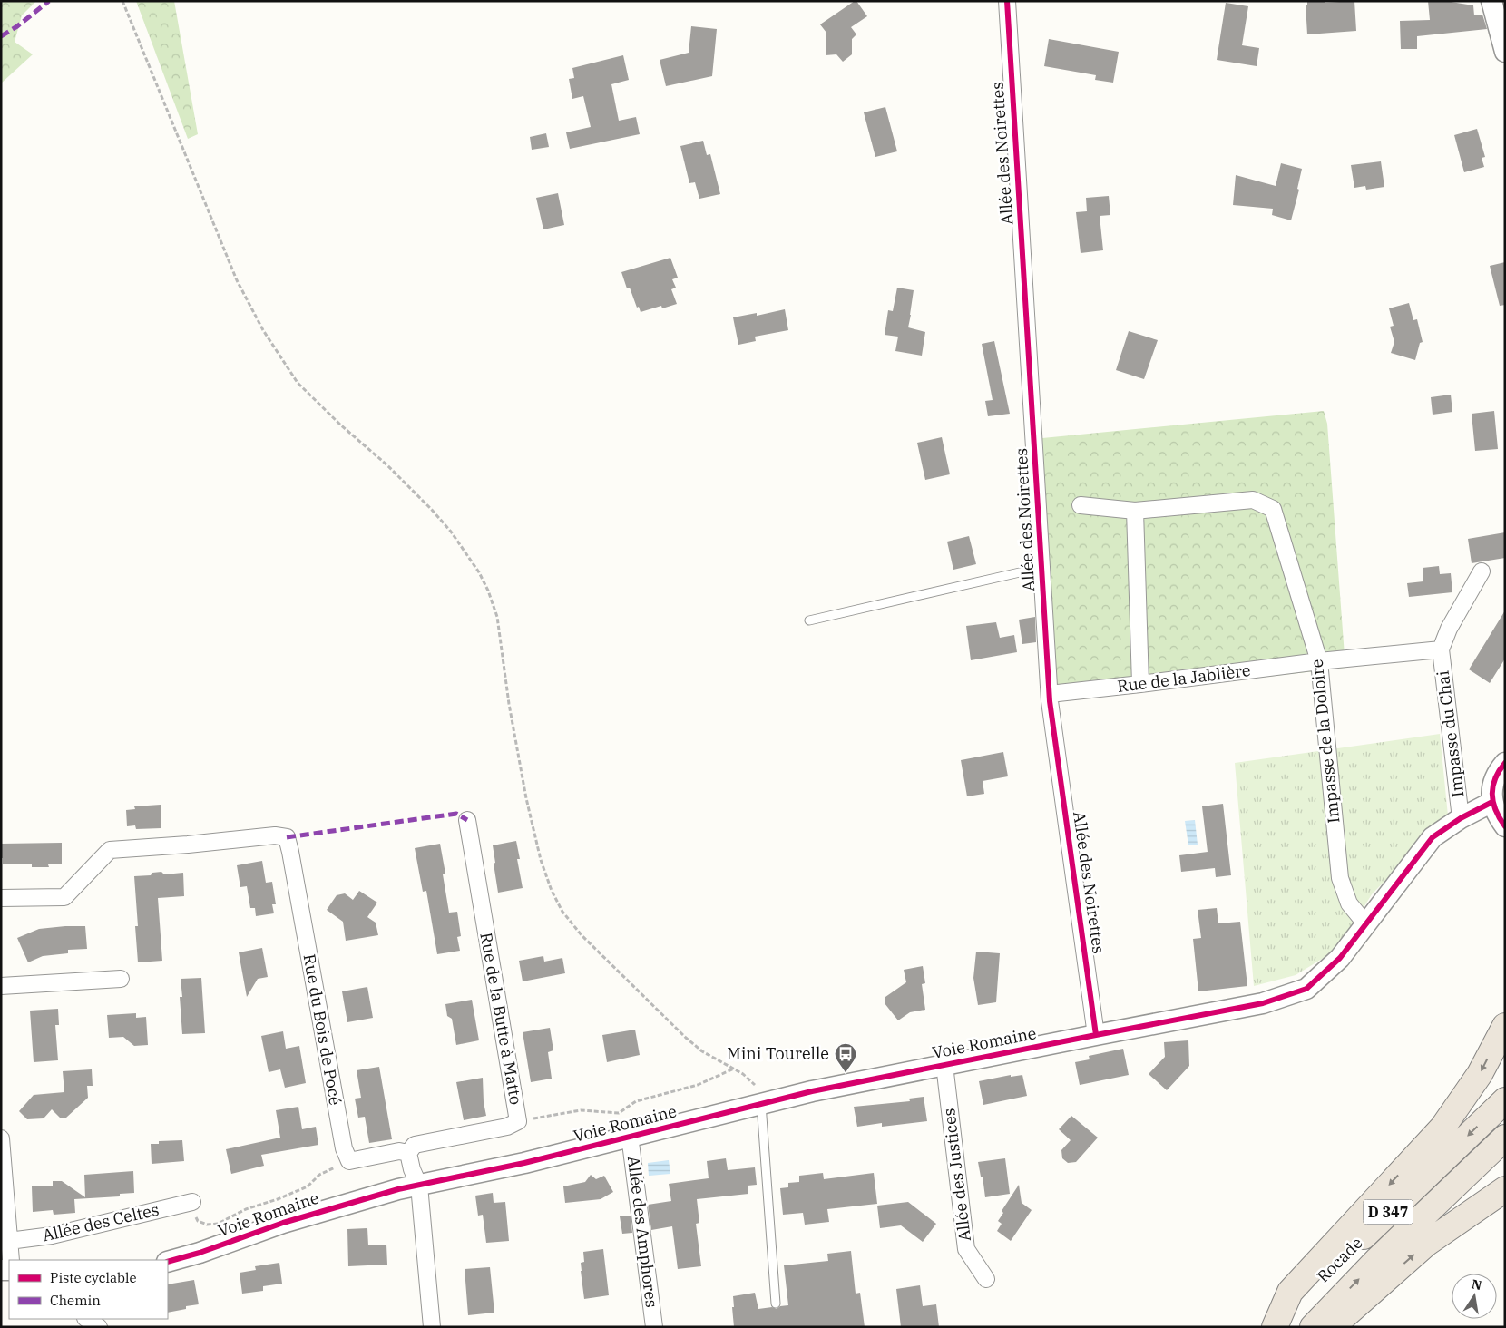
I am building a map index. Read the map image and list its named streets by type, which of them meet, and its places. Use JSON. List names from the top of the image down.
{
  "streets": {
    "highway": ["D 347", "Rocade"],
    "street": [
      "Allée des Noirettes",
      "Rue de la Jablière",
      "Impasse du Chai",
      "Impasse de la Doloire",
      "Rue de la Butte à Matto",
      "Rue du Bois de Pocé",
      "Voie Romaine",
      "Allée des Justices",
      "Allée des Celtes",
      "Allée des Amphores"
    ]
  },
  "crossings": [
    ["Allée des Noirettes", "Rue de la Jablière"],
    ["Allée des Noirettes", "Voie Romaine"],
    ["Rue de la Jablière", "Impasse du Chai"],
    ["Rue de la Jablière", "Impasse de la Doloire"],
    ["Impasse du Chai", "Impasse de la Doloire"],
    ["Impasse du Chai", "Voie Romaine"],
    ["Impasse de la Doloire", "Voie Romaine"],
    ["Voie Romaine", "Allée des Justices"],
    ["Voie Romaine", "Allée des Amphores"]
  ],
  "places": {
    "bus stop": ["Mini Tourelle"]
  },
  "legend": ["Piste cyclable", "Chemin"],
  "north": "top"
}
